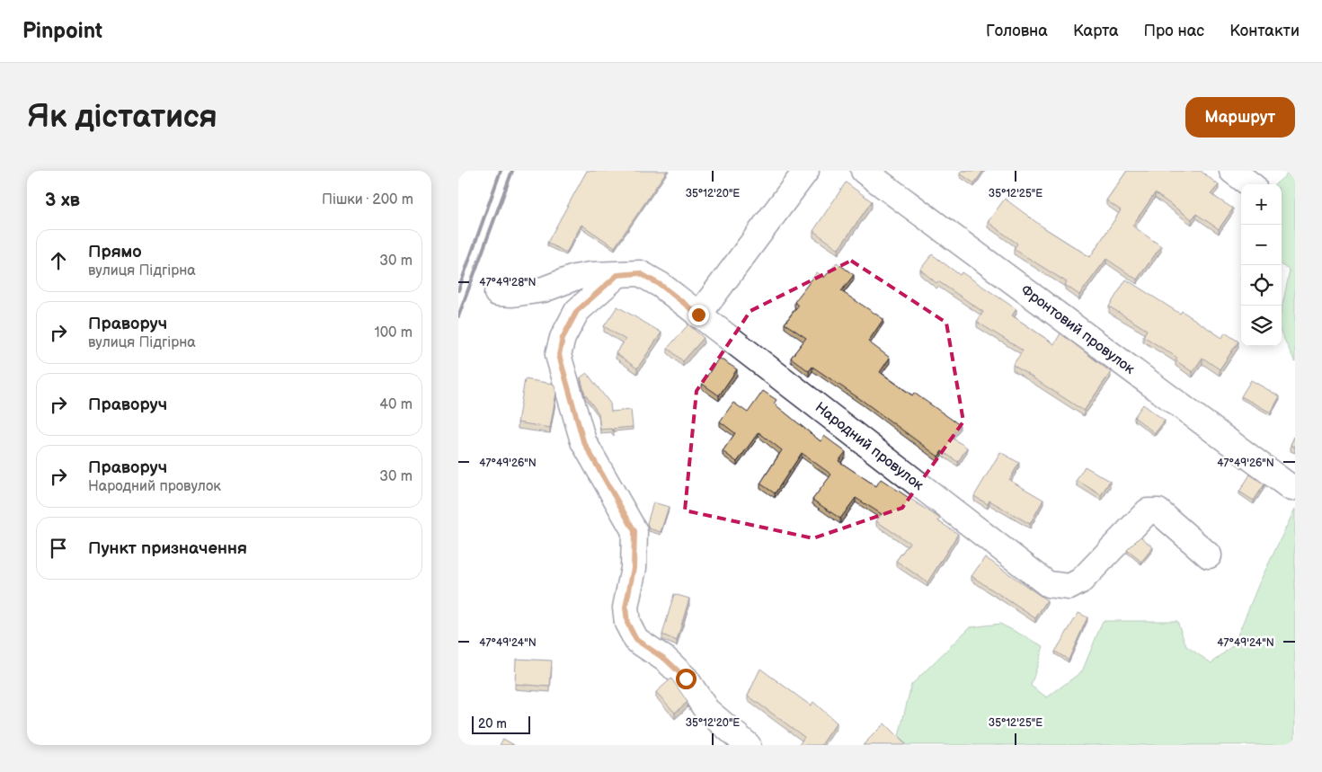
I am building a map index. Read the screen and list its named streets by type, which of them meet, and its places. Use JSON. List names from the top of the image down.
{
  "streets": {
    "street": ["Фронтовий провулок", "Народний провулок"]
  },
  "scale_bar": "20 m",
  "page": {
    "header": "Pinpoint",
    "nav": [
      "Головна",
      "Карта",
      "Про нас",
      "Контакти"
    ],
    "buttons": "Маршрут",
    "title": "Як дістатися",
    "heading": ["3 хв", "Пішки · 200 m"],
    "map_buttons": ["+", "−"],
    "list": [
      ["Прямо", "вулиця Підгірна", "30 m"],
      ["Праворуч", "вулиця Підгірна", "100 m"],
      ["Праворуч", "40 m"],
      ["Праворуч", "Народний провулок", "30 m"],
      "Пункт призначення"
    ],
    "scale": "20 m"
  },
  "coordinates": [
    "35°12'20\"E",
    "35°12'25\"E",
    "47°49'28\"N",
    "47°49'26\"N",
    "47°49'24\"N"
  ]
}
